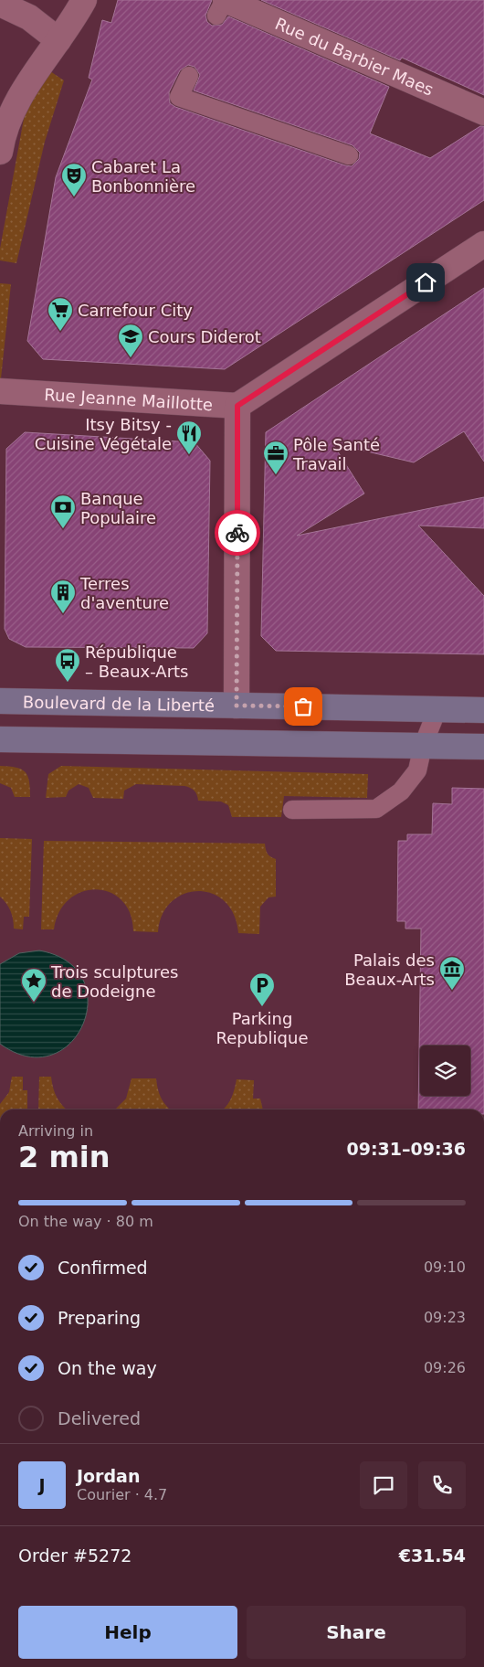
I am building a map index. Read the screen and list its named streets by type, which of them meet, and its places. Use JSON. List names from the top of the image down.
{
  "streets": {
    "main road": ["Boulevard de la Liberté"],
    "street": ["Rue du Barbier Maes", "Rue Jeanne Maillotte"]
  },
  "places": {
    "theatre": ["Cabaret La Bonbonnière"],
    "supermarket": ["Carrefour City"],
    "school or university": ["Cours Diderot"],
    "restaurant": ["Itsy Bitsy - Cuisine Végétale"],
    "office": ["Pôle Santé Travail"],
    "bank": ["Banque Populaire"],
    "building": ["Terres d'aventure"],
    "bus stop": ["République – Beaux-Arts"],
    "museum": ["Palais des Beaux-Arts"],
    "place": ["Trois sculptures de Dodeigne"],
    "parking": ["Parking Republique"]
  },
  "page": {
    "heading": ["2 min", "Arriving in", "09:31–09:36"],
    "panel": [
      "Jordan",
      "Courier · 4.7",
      "Order #5272",
      "€31.54"
    ],
    "bar": "On the way · 80 m",
    "list": [
      ["Confirmed", "09:10"],
      ["Preparing", "09:23"],
      ["On the way", "09:26"],
      "Delivered"
    ],
    "round": "J",
    "buttons": ["Help", "Share"]
  }
}
